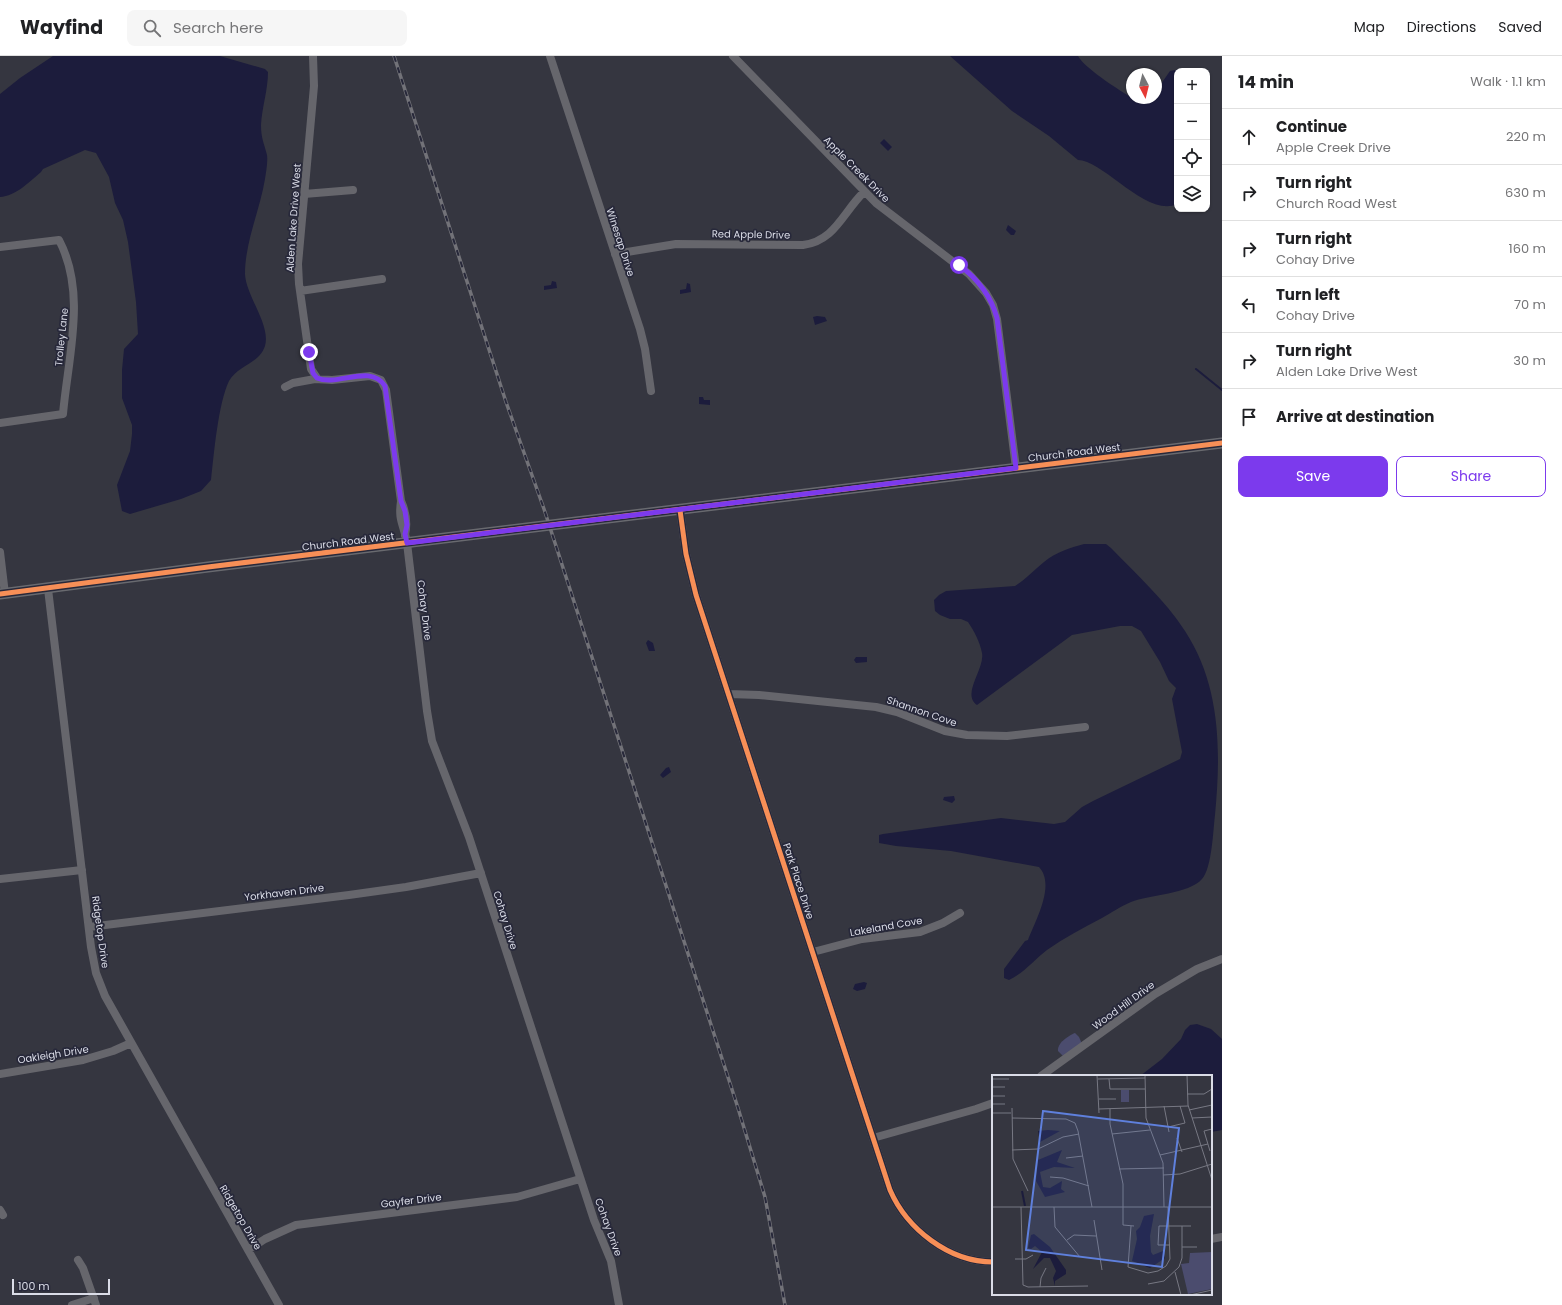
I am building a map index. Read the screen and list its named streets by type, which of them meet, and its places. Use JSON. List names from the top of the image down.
{
  "streets": {
    "street": [
      "Apple Creek Drive",
      "Alden Lake Drive West",
      "Red Apple Drive",
      "Winesap Drive",
      "Trolley Lane",
      "Church Road West",
      "Cohay Drive",
      "Shannon Cove",
      "Park Place Drive",
      "Yorkhaven Drive",
      "Lakeland Cove",
      "Ridgetop Drive",
      "Wood Hill Drive",
      "Oakleigh Drive",
      "Gayfer Drive"
    ]
  },
  "crossings": [
    ["Apple Creek Drive", "Red Apple Drive"],
    ["Apple Creek Drive", "Church Road West"],
    ["Alden Lake Drive West", "Cohay Drive"],
    ["Red Apple Drive", "Winesap Drive"],
    ["Church Road West", "Cohay Drive"],
    ["Church Road West", "Park Place Drive"],
    ["Church Road West", "Ridgetop Drive"],
    ["Cohay Drive", "Yorkhaven Drive"],
    ["Cohay Drive", "Gayfer Drive"],
    ["Shannon Cove", "Park Place Drive"],
    ["Park Place Drive", "Lakeland Cove"],
    ["Yorkhaven Drive", "Ridgetop Drive"],
    ["Ridgetop Drive", "Oakleigh Drive"],
    ["Ridgetop Drive", "Gayfer Drive"]
  ],
  "scale_bar": "100 m",
  "north": "bottom",
  "page": {
    "header": "Wayfind",
    "search": "Search here",
    "nav": ["Map", "Directions", "Saved"],
    "heading": ["14 min", "Walk · 1.1 km"],
    "map_buttons": ["+", "−"],
    "list": [
      ["Continue", "Apple Creek Drive", "220 m"],
      ["Turn right", "Church Road West", "630 m"],
      ["Turn right", "Cohay Drive", "160 m"],
      ["Turn left", "Cohay Drive", "70 m"],
      ["Turn right", "Alden Lake Drive West", "30 m"],
      "Arrive at destination"
    ],
    "buttons": ["Save", "Share"],
    "scale": "100 m"
  }
}
